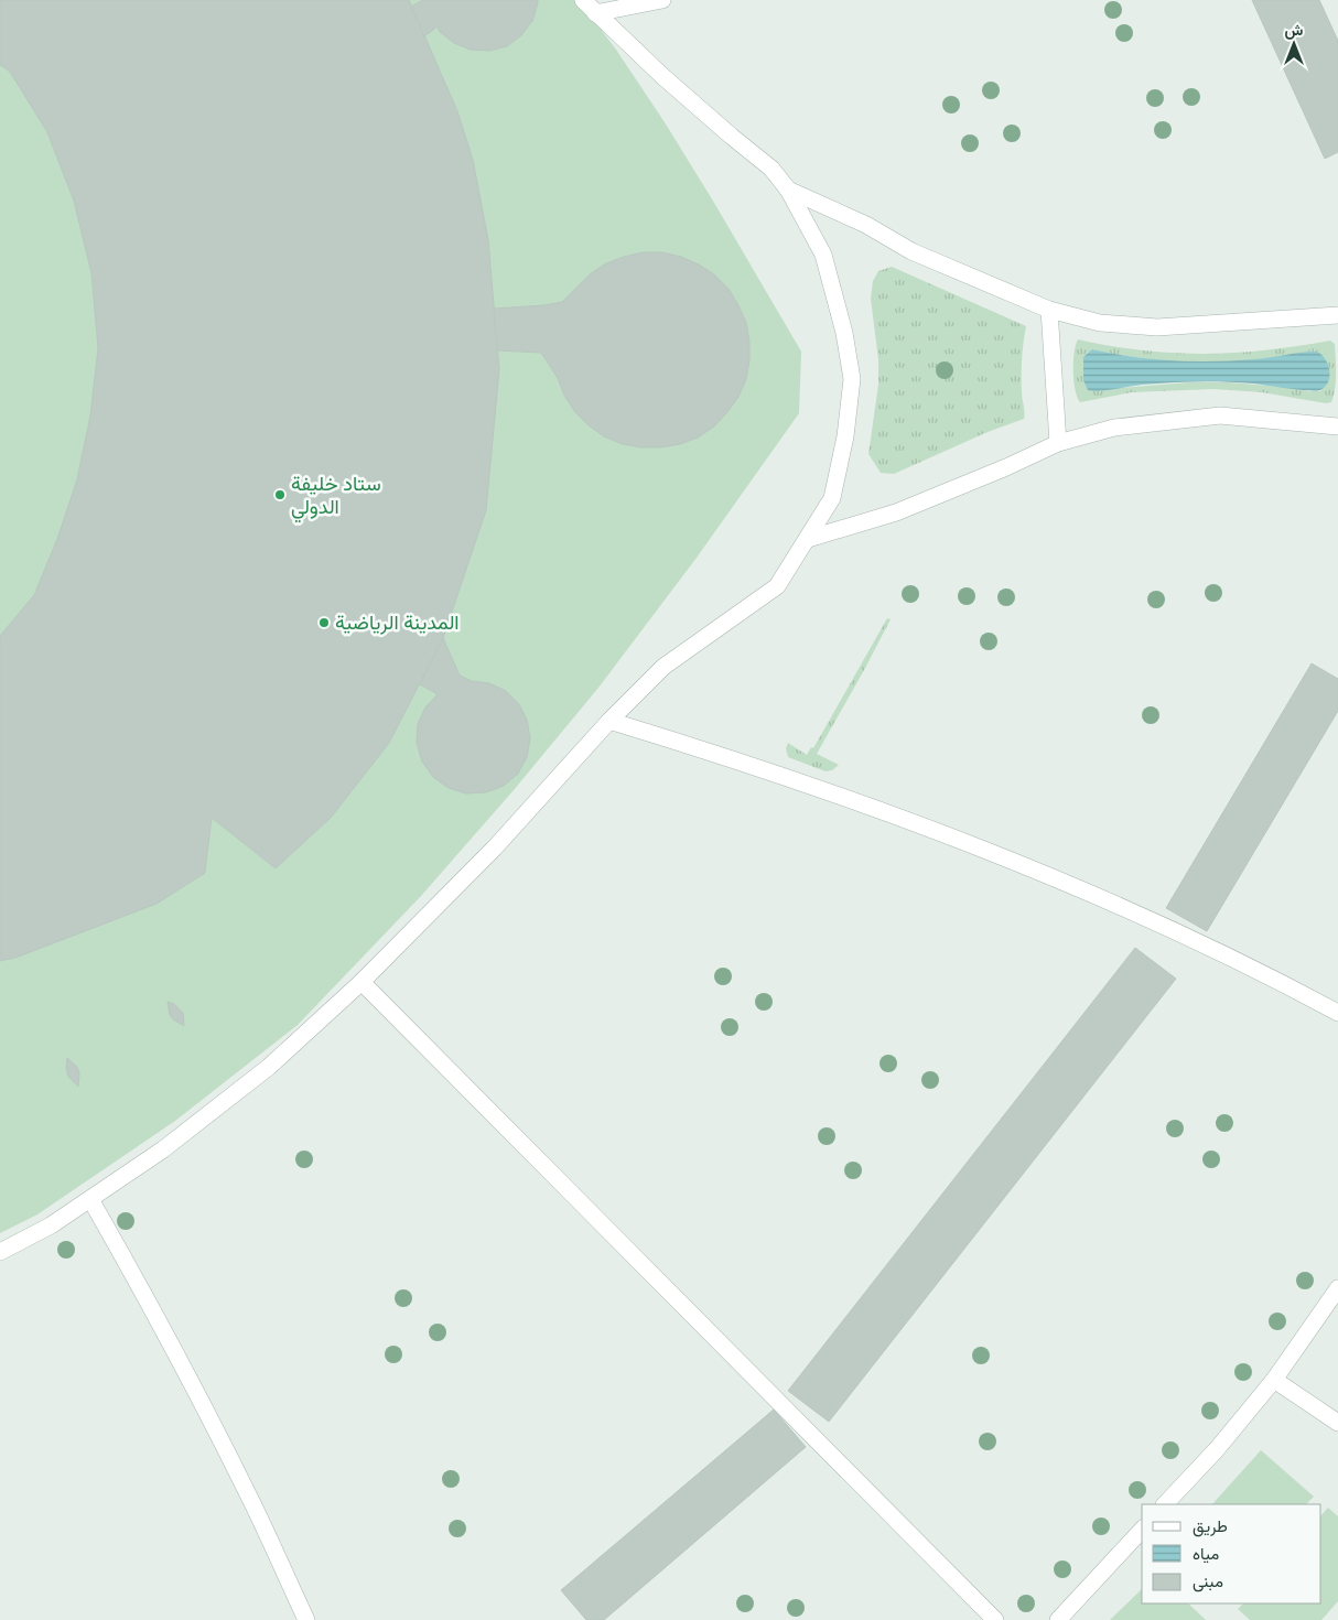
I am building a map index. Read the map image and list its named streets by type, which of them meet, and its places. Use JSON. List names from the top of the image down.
{
  "places": ["ستاد خليفة الدولي", "المدينة الرياضية"],
  "legend": ["طريق", "مياه", "مبنى"],
  "north": "top"
}
